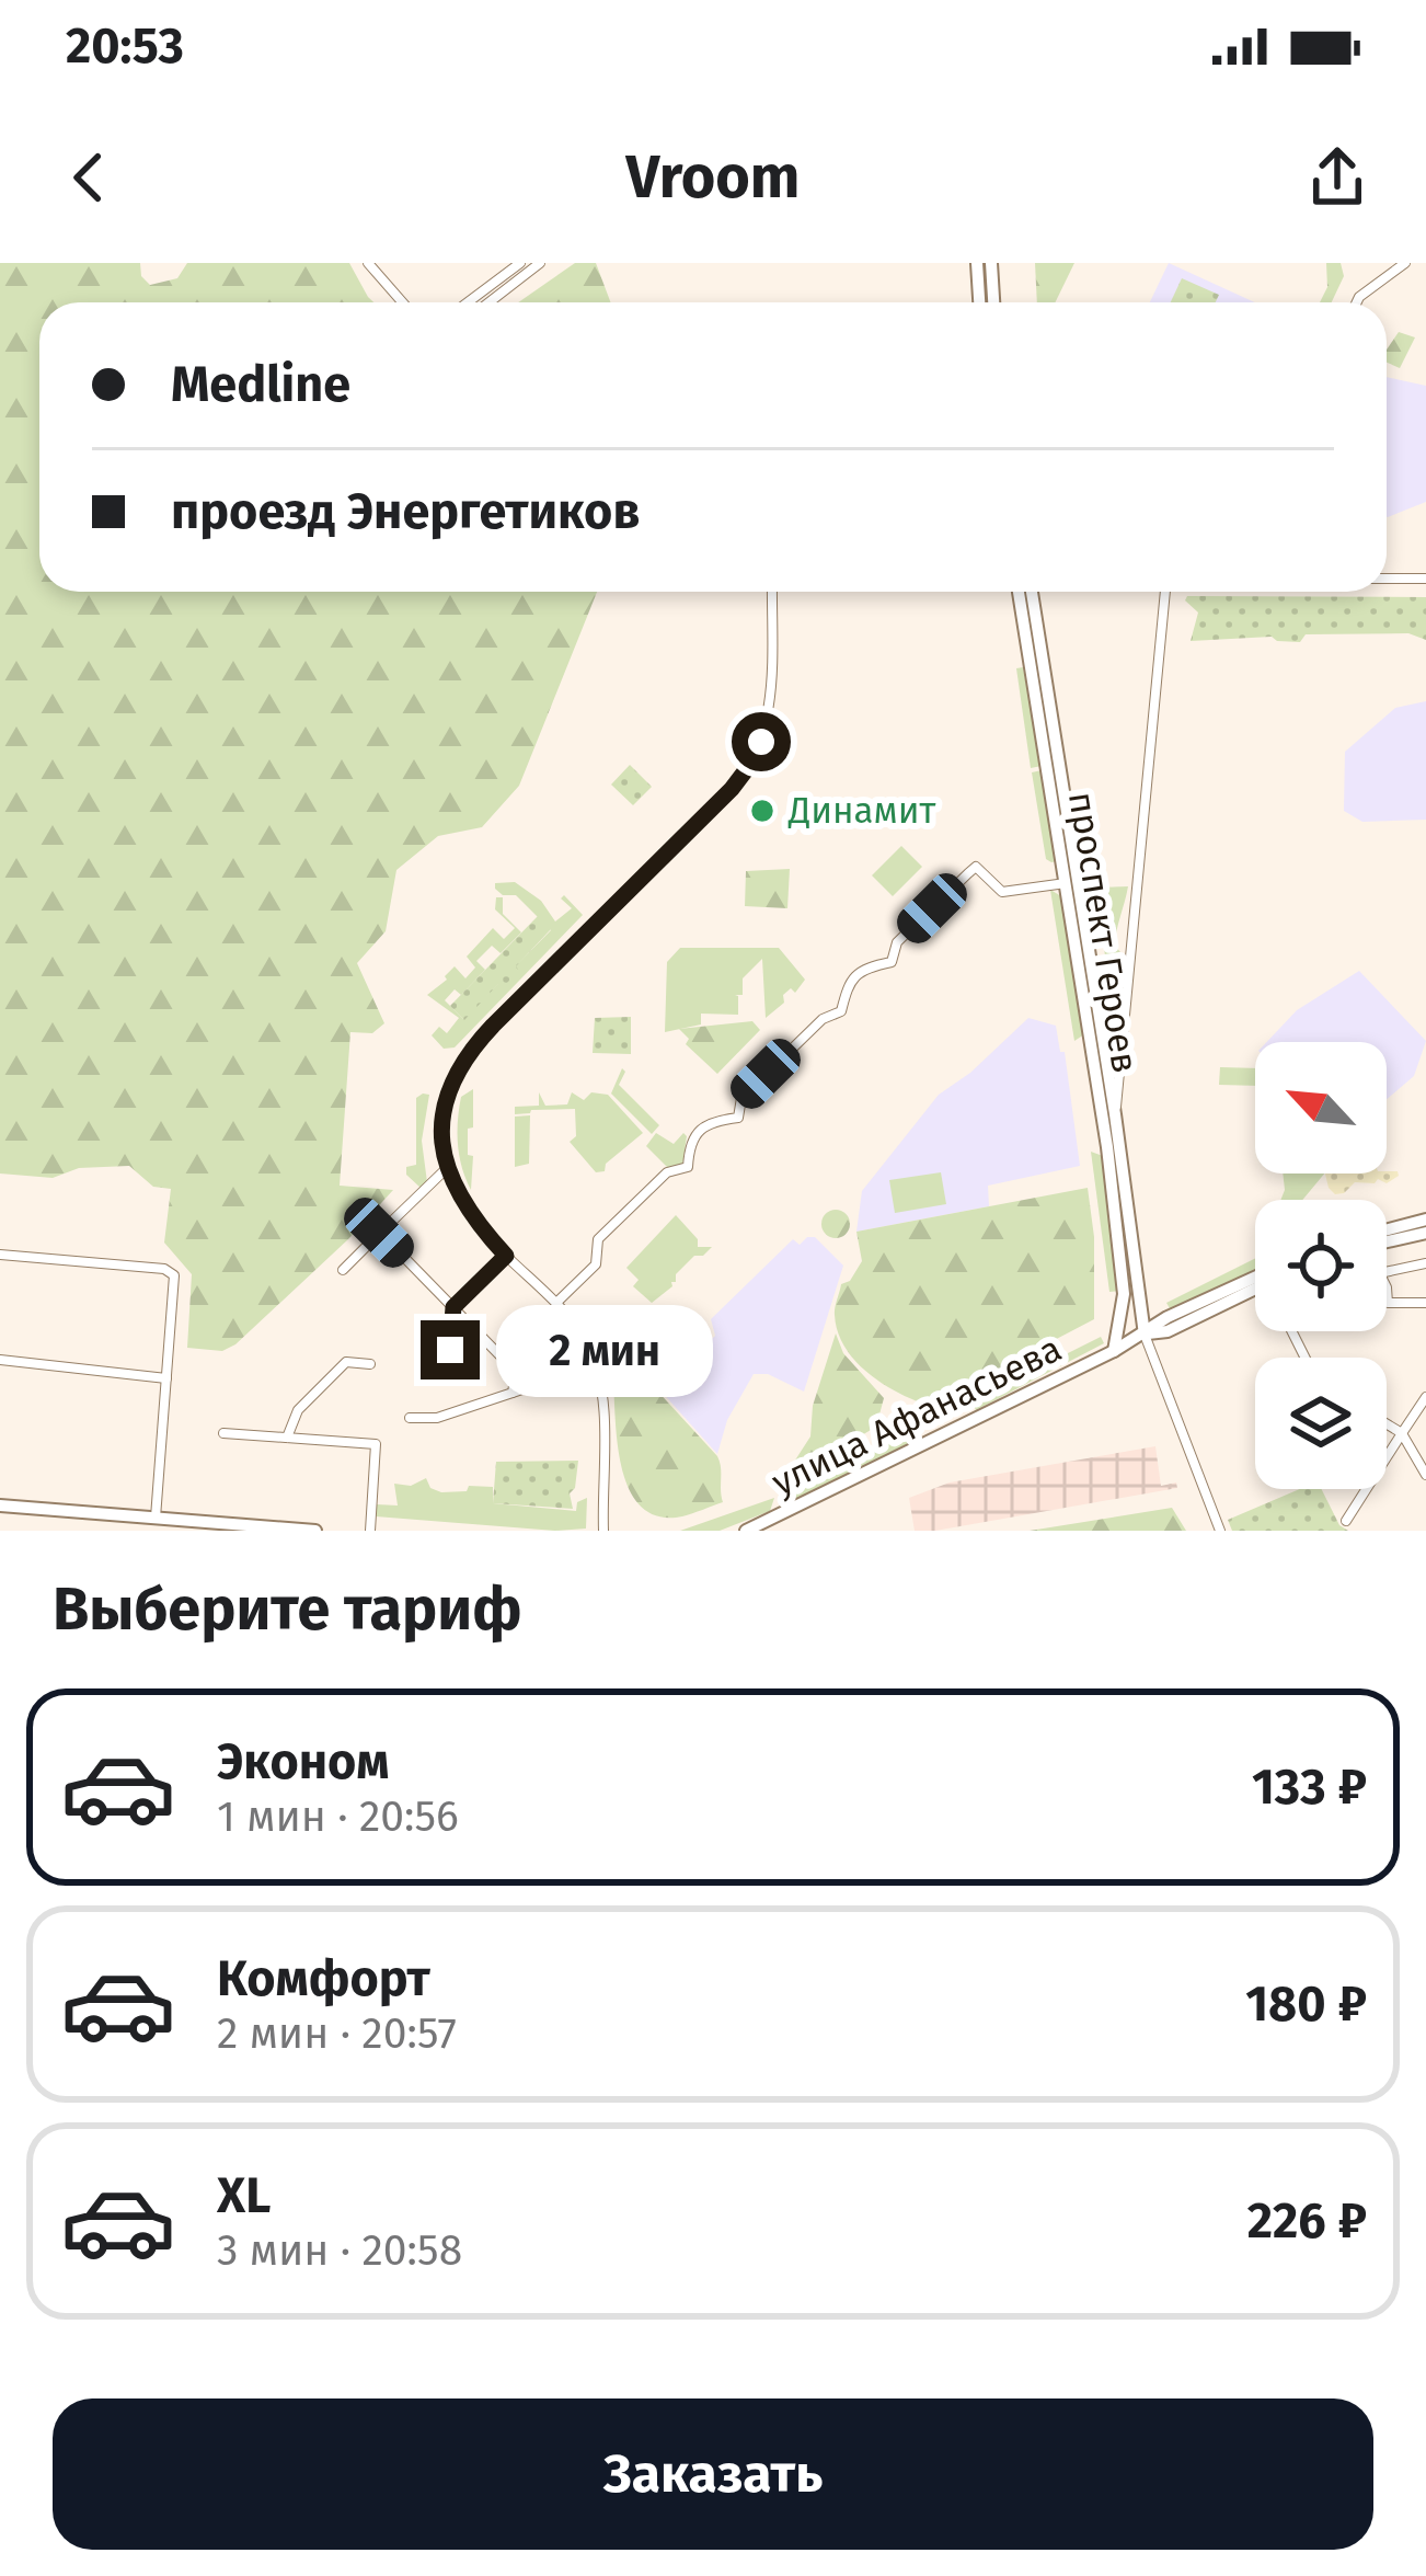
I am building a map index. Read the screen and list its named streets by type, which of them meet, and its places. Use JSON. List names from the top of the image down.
{
  "streets": {
    "main road": ["проспект Героев", "улица Афанасьева"]
  },
  "crossings": [
    ["проспект Героев", "улица Афанасьева"]
  ],
  "places": ["Динамит"],
  "north": "top left",
  "page": {
    "status": "20:53",
    "header": "Vroom",
    "banner": ["Medline", "проезд Энергетиков"],
    "bubble": "2 мин",
    "heading": "Выберите тариф",
    "list": [
      {
        "name": "Эконом",
        "note": "1 мин · 20:56",
        "value": "133 ₽"
      },
      {
        "name": "Комфорт",
        "note": "2 мин · 20:57",
        "value": "180 ₽"
      },
      {
        "name": "XL",
        "note": "3 мин · 20:58",
        "value": "226 ₽"
      }
    ],
    "buttons": "Заказать"
  }
}
